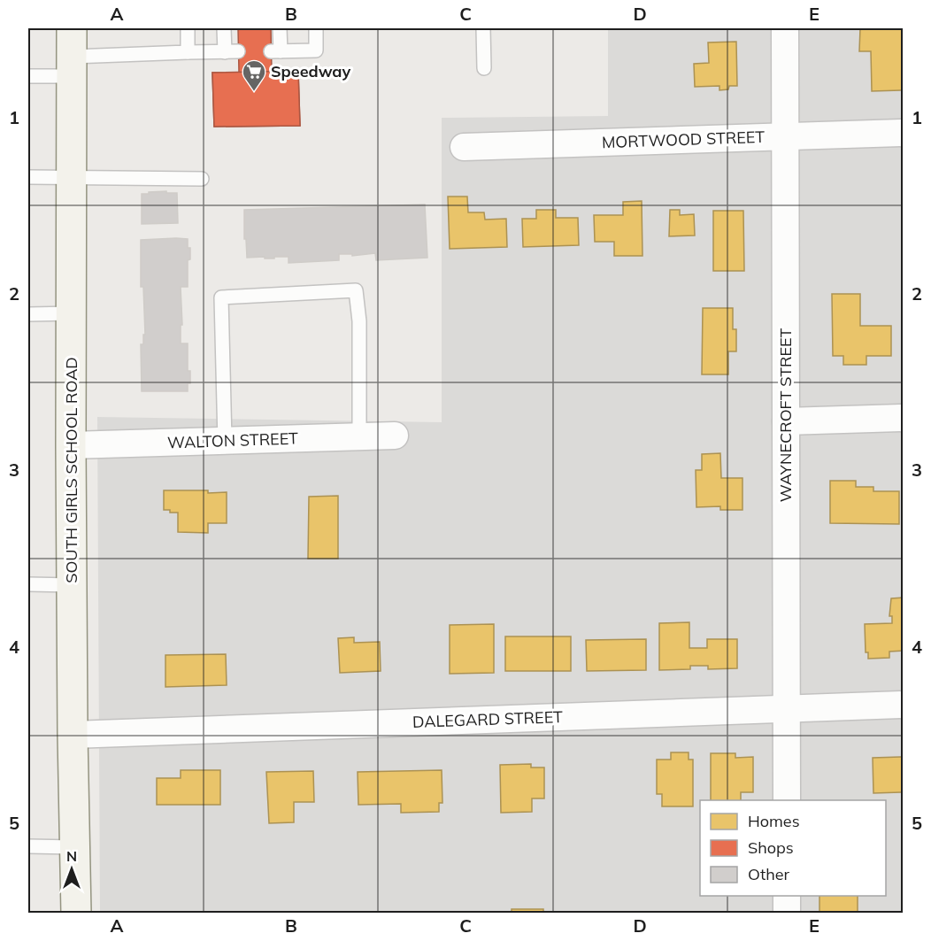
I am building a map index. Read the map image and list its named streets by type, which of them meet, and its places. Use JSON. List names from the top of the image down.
{
  "streets": {
    "main road": ["SOUTH GIRLS SCHOOL ROAD"],
    "street": [
      "MORTWOOD STREET",
      "WAYNECROFT STREET",
      "WALTON STREET",
      "DALEGARD STREET"
    ]
  },
  "crossings": [
    ["MORTWOOD STREET", "WAYNECROFT STREET"],
    ["WAYNECROFT STREET", "DALEGARD STREET"],
    ["WALTON STREET", "SOUTH GIRLS SCHOOL ROAD"],
    ["SOUTH GIRLS SCHOOL ROAD", "DALEGARD STREET"]
  ],
  "places": {
    "supermarket": ["Speedway"]
  },
  "legend": ["Homes", "Shops", "Other"],
  "north": "top",
  "grid": {
    "columns": [
      "A",
      "B",
      "C",
      "D",
      "E"
    ],
    "rows": [
      "1",
      "2",
      "3",
      "4",
      "5"
    ]
  }
}
